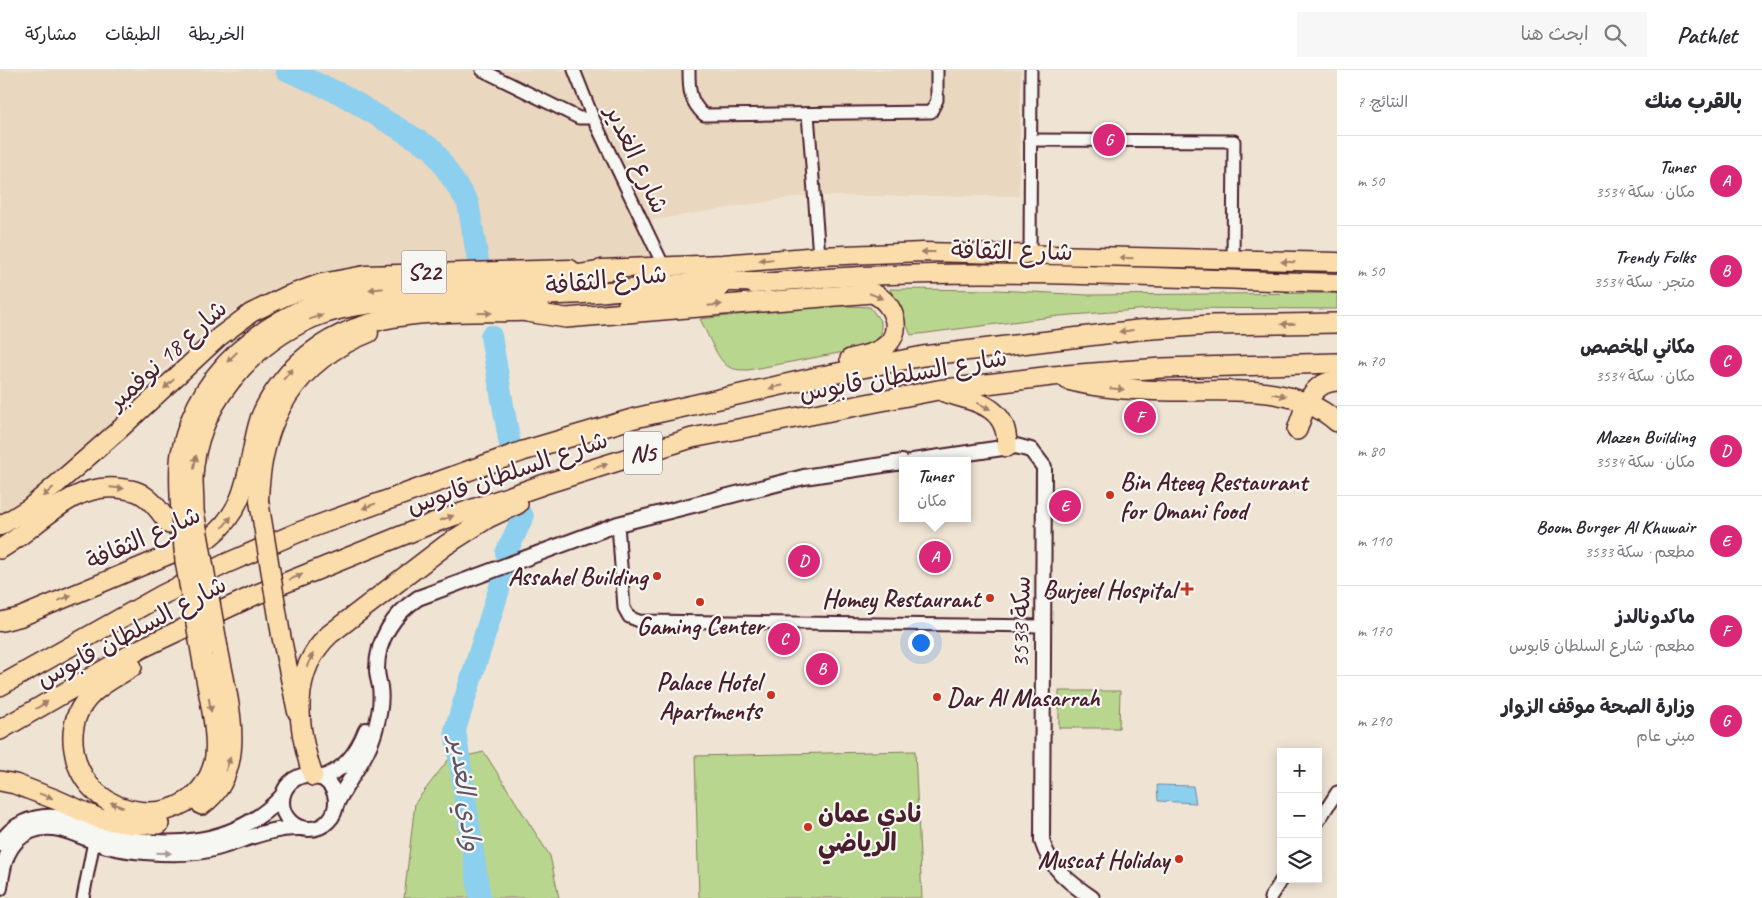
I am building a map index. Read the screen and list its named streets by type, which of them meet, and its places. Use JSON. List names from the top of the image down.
{
  "streets": {
    "highway": ["شارع السلطان قابوس", "N5"],
    "main road": ["شارع الثقافة", "S22", "شارع 18 نوفمبر"],
    "street": ["شارع الغدير", "سكة 3533"]
  },
  "crossings": [
    ["شارع الغدير", "شارع الثقافة"],
    ["شارع الغدير", "شارع 18 نوفمبر"],
    ["شارع الثقافة", "شارع 18 نوفمبر"]
  ],
  "one_way": ["شارع 18 نوفمبر"],
  "water": ["وادي الغدير"],
  "places": {
    "other": [
      "Bin Ateeq Restaurant for Omani food",
      "Assahel Building",
      "Homey Restaurant",
      "Gaming Center",
      "Palace Hotel Apartments",
      "Dar Al Masarrah",
      "نادي عمان الرياضي",
      "Muscat Holiday"
    ],
    "health": ["Burjeel Hospital"]
  },
  "page": {
    "header": "Pathlet",
    "search": "ابحث هنا",
    "nav": ["الخريطة", "الطبقات", "مشاركة"],
    "heading": ["بالقرب منك", "النتائج: 7"],
    "pins": [
      "G",
      "F",
      "E",
      "A",
      "D",
      "C",
      "B"
    ],
    "list": [
      {
        "mark": "A",
        "name": "Tunes",
        "note": "مكان · سكة 3534",
        "value": "50 m"
      },
      {
        "mark": "B",
        "name": "Trendy Folks",
        "note": "متجر · سكة 3534",
        "value": "50 m"
      },
      {
        "mark": "C",
        "name": "مكاني المخصص",
        "note": "مكان · سكة 3534",
        "value": "70 m"
      },
      {
        "mark": "D",
        "name": "Mazen Building",
        "note": "مكان · سكة 3534",
        "value": "80 m"
      },
      {
        "mark": "E",
        "name": "Boom Burger Al Khuwair",
        "note": "مطعم · سكة 3533",
        "value": "110 m"
      },
      {
        "mark": "F",
        "name": "ماكدونالدز",
        "note": "مطعم · شارع السلطان قابوس",
        "value": "170 m"
      },
      {
        "mark": "G",
        "name": "وزارة الصحة موقف الزوار",
        "note": "مبنى عام",
        "value": "290 m"
      }
    ],
    "popup": ["Tunes", "مكان"],
    "map_buttons": ["+", "−"]
  }
}
